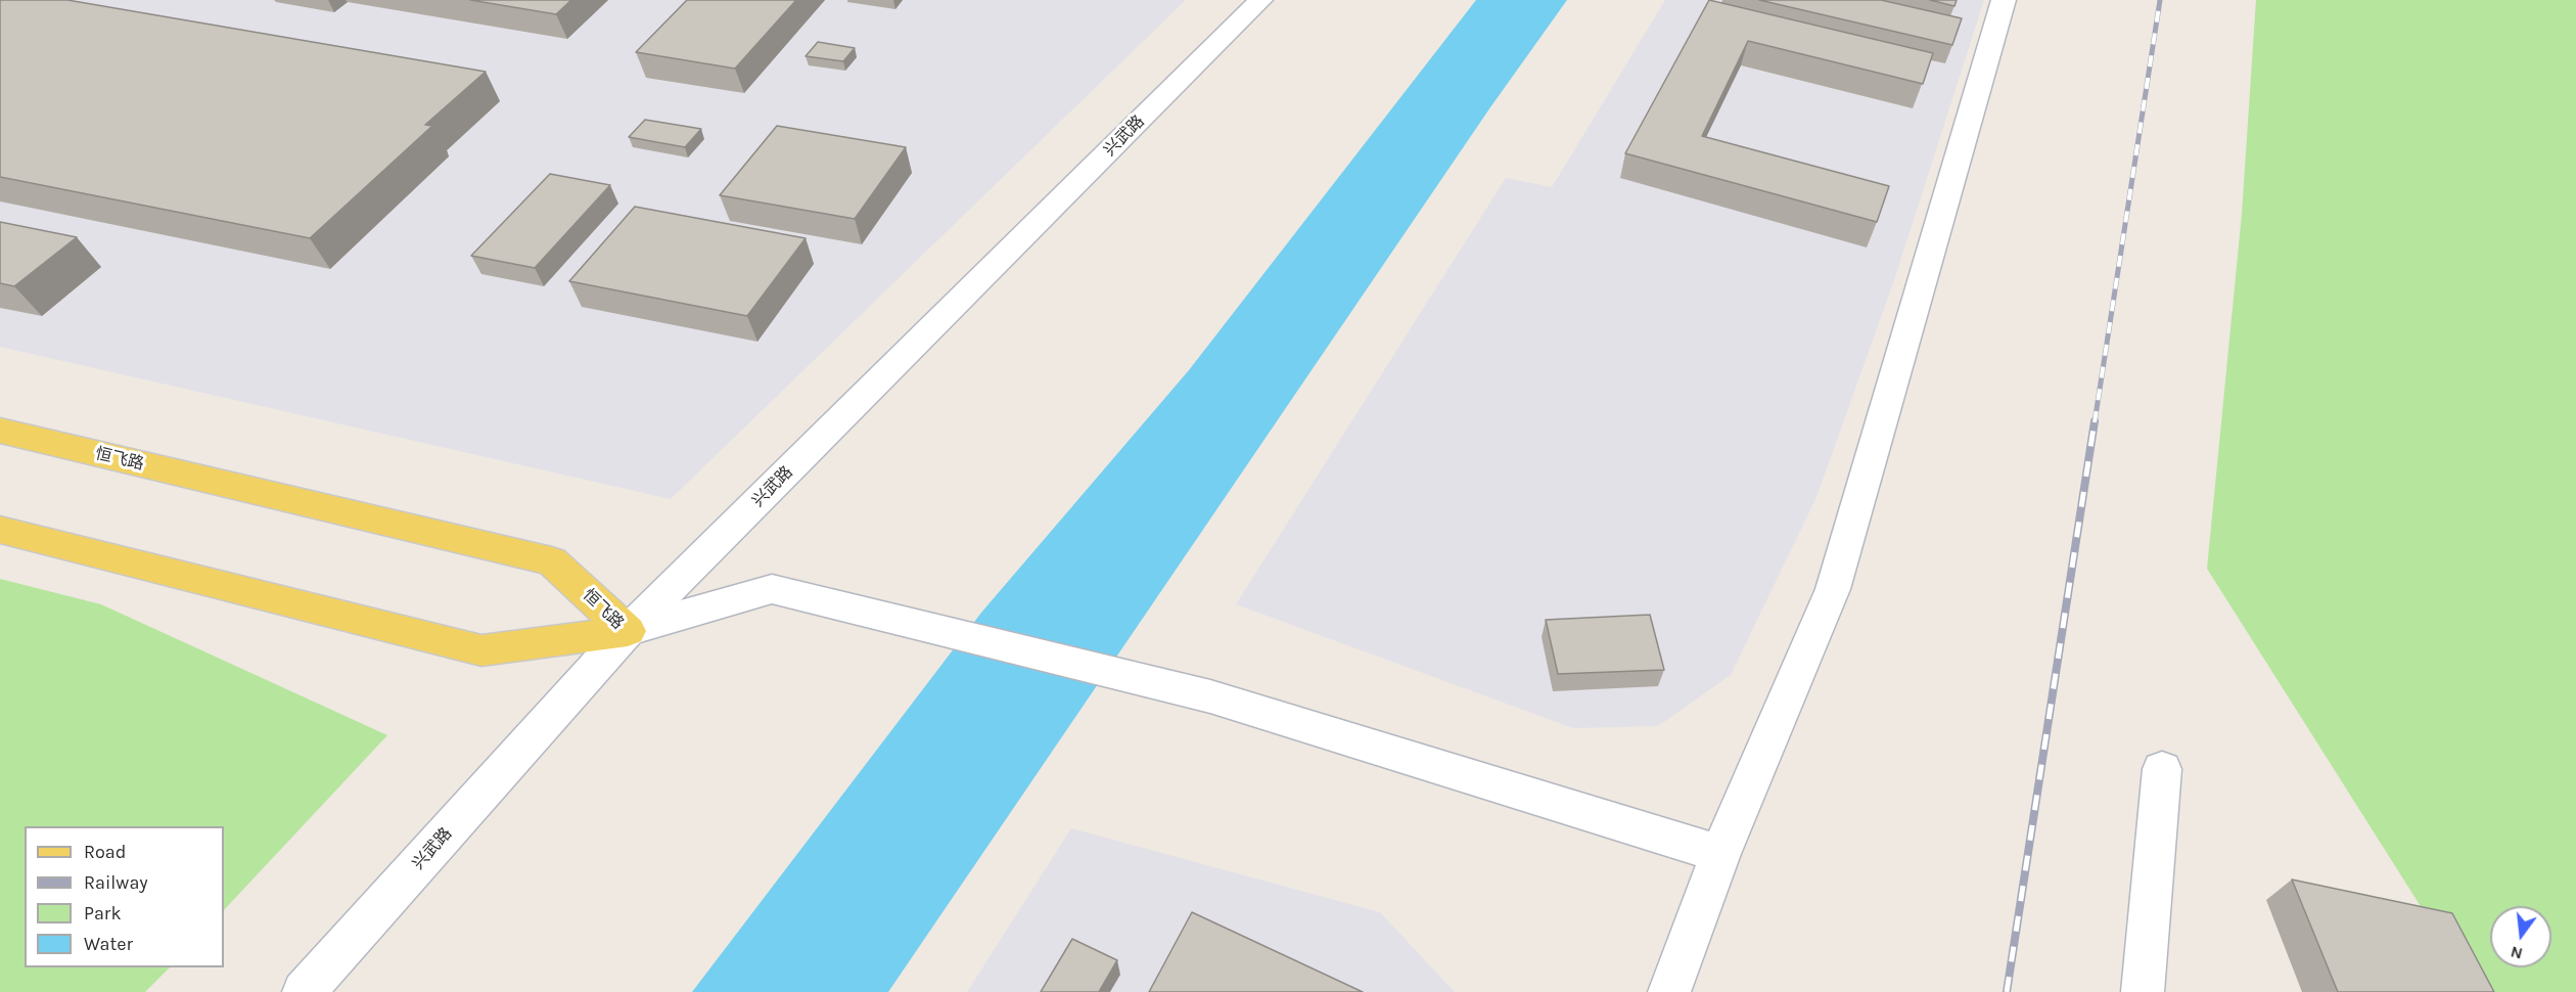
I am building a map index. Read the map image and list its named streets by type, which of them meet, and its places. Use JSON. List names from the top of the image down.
{
  "streets": {
    "main road": ["恒飞路"],
    "street": ["兴武路"]
  },
  "crossings": [
    ["兴武路", "恒飞路"]
  ],
  "legend": [
    "Road",
    "Railway",
    "Park",
    "Water"
  ],
  "north": "bottom"
}
